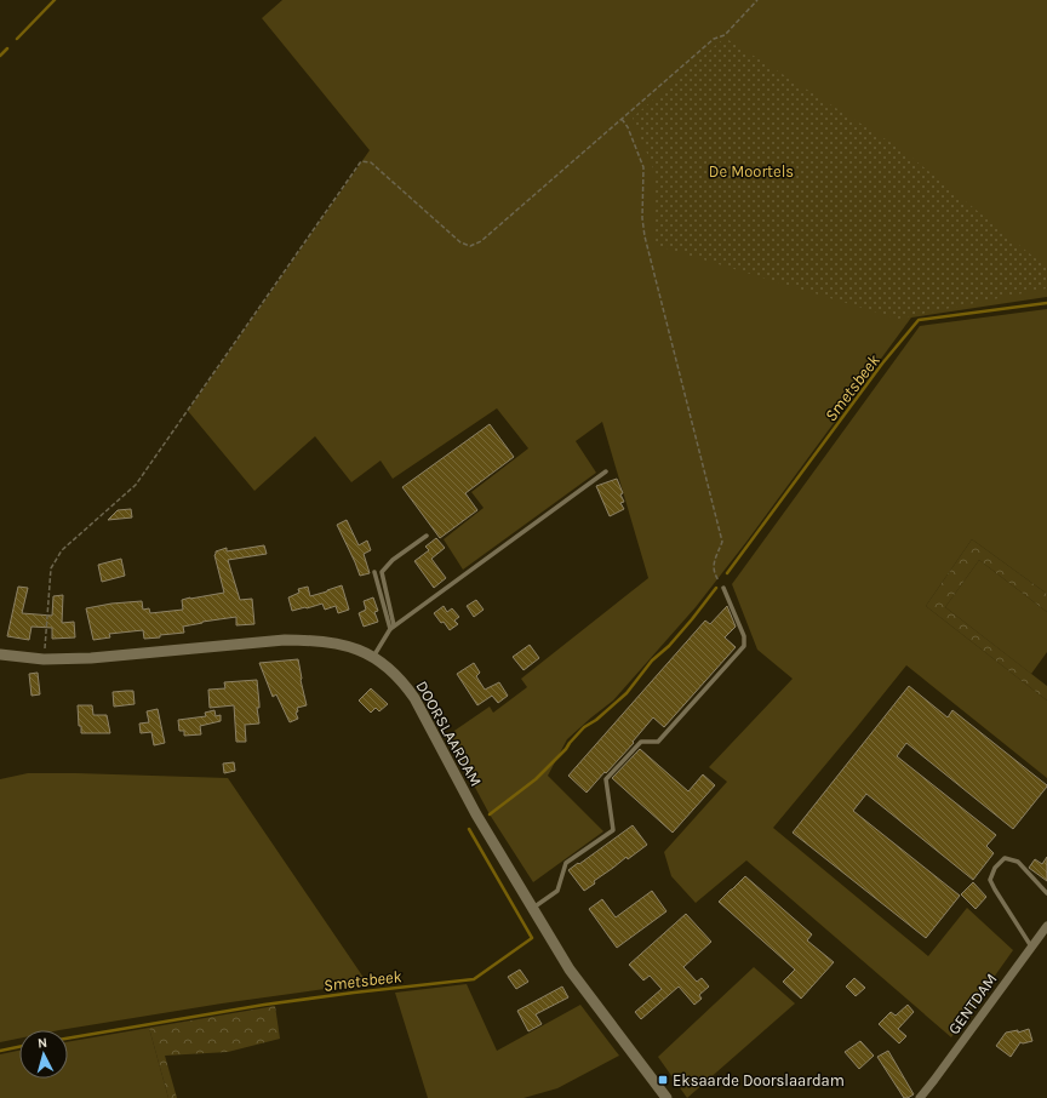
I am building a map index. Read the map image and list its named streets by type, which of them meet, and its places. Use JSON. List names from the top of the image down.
{
  "streets": {
    "street": ["DOORSLAARDAM", "GENTDAM"]
  },
  "water": ["Smetsbeek"],
  "parks": ["De Moortels"],
  "places": {
    "transit": ["Eksaarde Doorslaardam"]
  },
  "north": "top"
}
